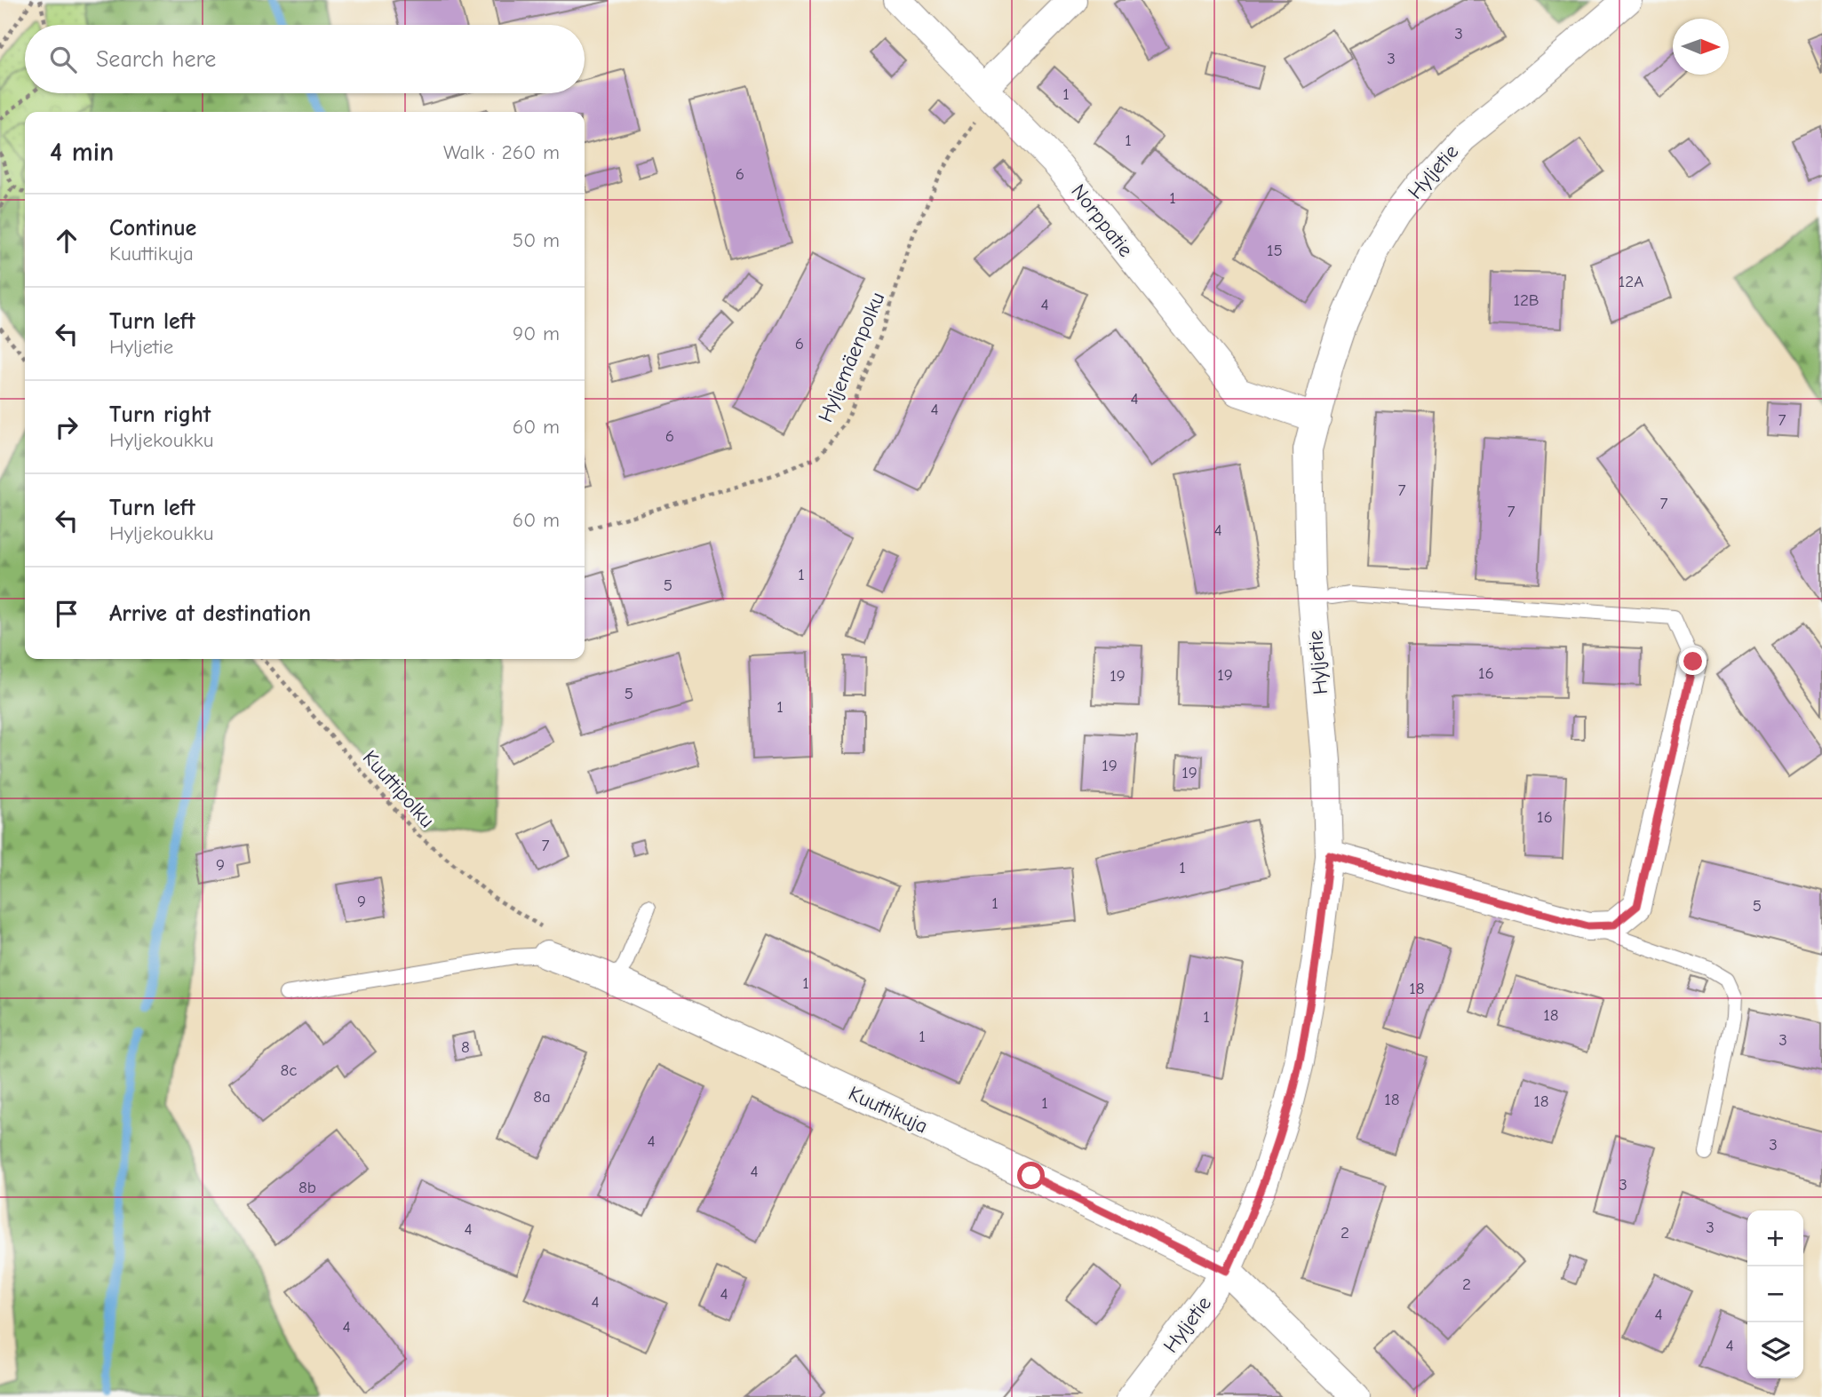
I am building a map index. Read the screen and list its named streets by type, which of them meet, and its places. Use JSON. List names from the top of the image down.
{
  "streets": {
    "street": ["Hyljetie", "Norppatie", "Kuuttikuja"],
    "path": ["Hyljemäenpolku", "Kuuttipolku"]
  },
  "crossings": [
    ["Hyljetie", "Norppatie"],
    ["Hyljetie", "Kuuttikuja"]
  ],
  "house_numbers": [
    "3",
    "3",
    "1",
    "1",
    "6",
    "1",
    "15",
    "12A",
    "12B",
    "4",
    "6",
    "4",
    "4",
    "7",
    "6",
    "7",
    "7",
    "7",
    "4",
    "1",
    "5",
    "16",
    "19",
    "19",
    "5",
    "1",
    "19",
    "19",
    "16",
    "7",
    "9",
    "1",
    "9",
    "1",
    "5",
    "1",
    "18",
    "18",
    "1",
    "1",
    "3",
    "8",
    "8c",
    "8a",
    "18",
    "18",
    "1",
    "4",
    "3",
    "4",
    "3",
    "8b",
    "3",
    "4",
    "2",
    "2",
    "4",
    "4",
    "4",
    "4",
    "4"
  ],
  "north": "right",
  "page": {
    "search": "Search here",
    "heading": ["4 min", "Walk · 260 m"],
    "list": [
      ["Continue", "Kuuttikuja", "50 m"],
      ["Turn left", "Hyljetie", "90 m"],
      ["Turn right", "Hyljekoukku", "60 m"],
      ["Turn left", "Hyljekoukku", "60 m"],
      "Arrive at destination"
    ],
    "map_buttons": ["+", "−"]
  }
}
